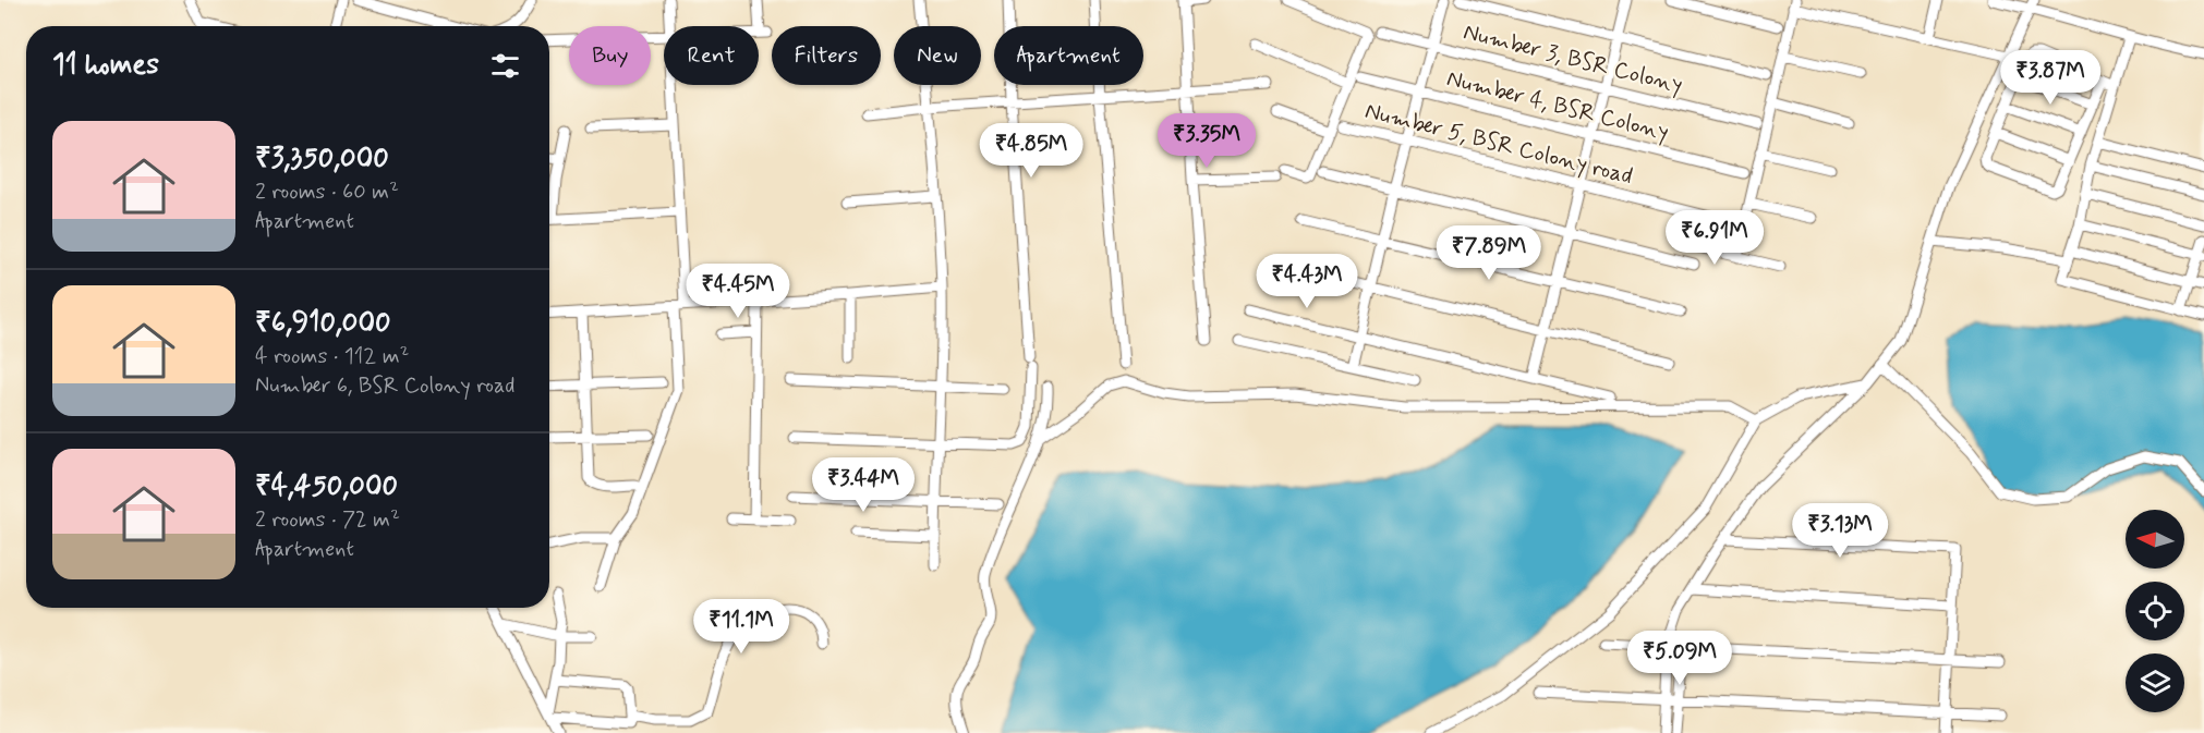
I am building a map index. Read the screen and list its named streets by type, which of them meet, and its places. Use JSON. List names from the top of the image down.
{
  "streets": {
    "street": ["Number 3, BSR Colony", "Number 4, BSR Colony", "Number 5, BSR Colony road"]
  },
  "north": "left",
  "page": {
    "chip": [
      "Buy",
      "Rent",
      "Filters",
      "New",
      "Apartment"
    ],
    "heading": "11 homes",
    "price": [
      "₹3.87M",
      "₹3.35M",
      "₹4.85M",
      "₹6.91M",
      "₹7.89M",
      "₹4.43M",
      "₹4.45M",
      "₹3.44M",
      "₹3.13M",
      "₹11.1M",
      "₹5.09M"
    ],
    "list": [
      {
        "name": "₹3,350,000",
        "note": "2 rooms · 60 m² · Apartment"
      },
      {
        "name": "₹6,910,000",
        "note": "4 rooms · 112 m² · Number 6, BSR Colony road"
      },
      {
        "name": "₹4,450,000",
        "note": "2 rooms · 72 m² · Apartment"
      }
    ]
  }
}
